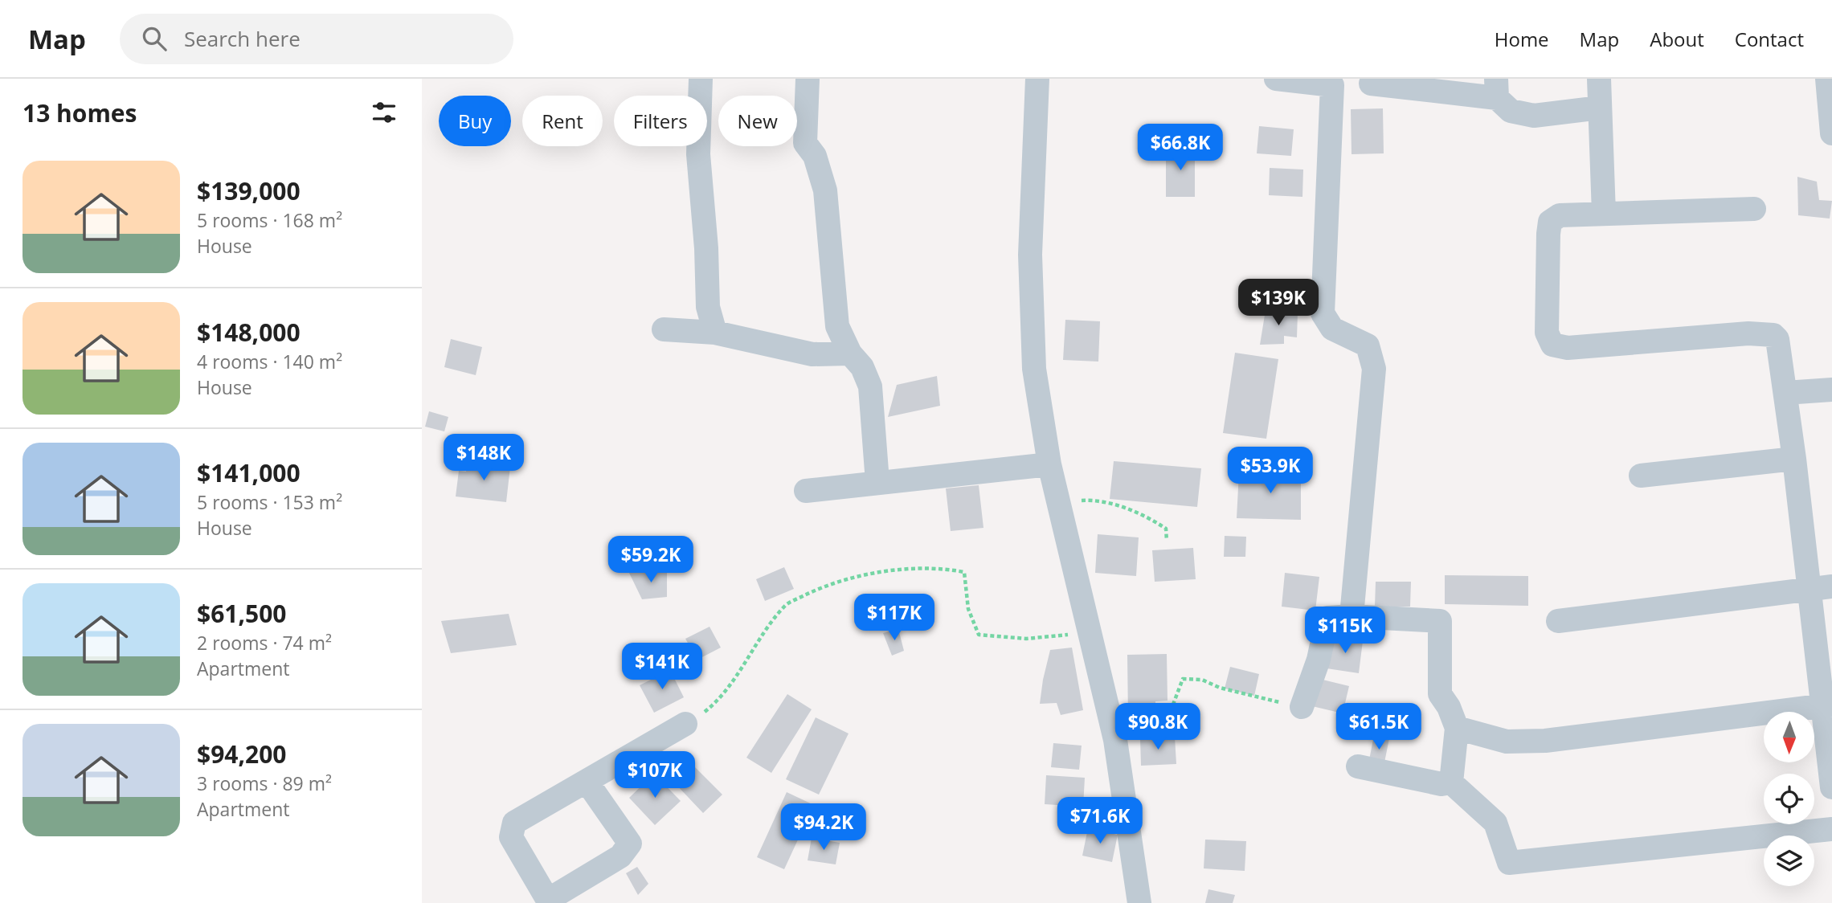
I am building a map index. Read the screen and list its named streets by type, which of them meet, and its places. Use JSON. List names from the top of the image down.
{
  "north": "bottom",
  "page": {
    "header": "Map",
    "search": "Search here",
    "nav": [
      "Home",
      "Map",
      "About",
      "Contact"
    ],
    "heading": "13 homes",
    "chip": [
      "Buy",
      "Rent",
      "Filters",
      "New"
    ],
    "price": [
      "$66.8K",
      "$139K",
      "$148K",
      "$53.9K",
      "$59.2K",
      "$117K",
      "$115K",
      "$141K",
      "$90.8K",
      "$61.5K",
      "$107K",
      "$71.6K",
      "$94.2K"
    ],
    "list": [
      {
        "name": "$139,000",
        "note": "5 rooms · 168 m² · House"
      },
      {
        "name": "$148,000",
        "note": "4 rooms · 140 m² · House"
      },
      {
        "name": "$141,000",
        "note": "5 rooms · 153 m² · House"
      },
      {
        "name": "$61,500",
        "note": "2 rooms · 74 m² · Apartment"
      },
      {
        "name": "$94,200",
        "note": "3 rooms · 89 m² · Apartment"
      }
    ]
  }
}
